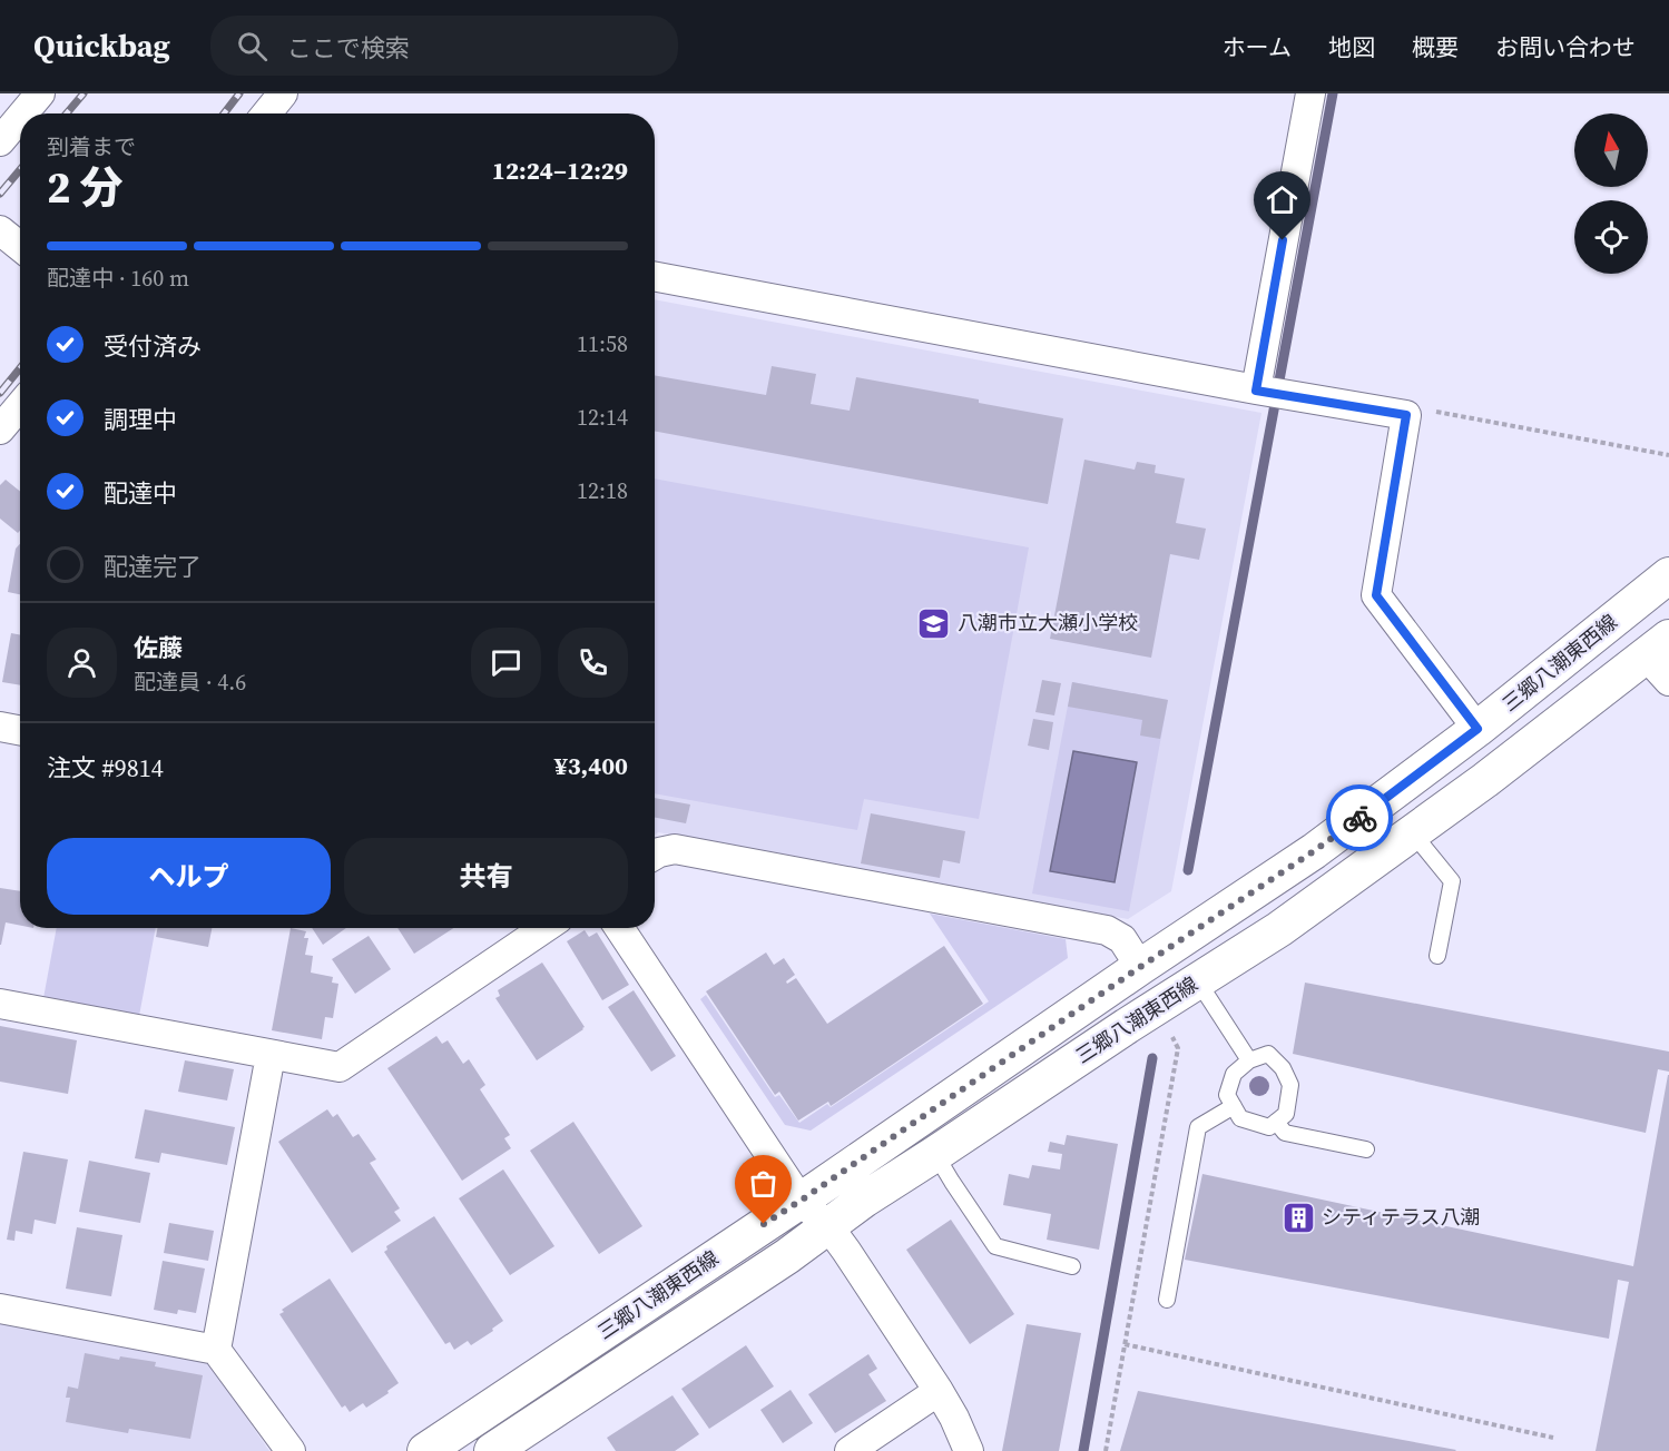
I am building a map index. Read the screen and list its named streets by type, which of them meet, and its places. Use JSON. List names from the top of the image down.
{
  "streets": {
    "street": ["三郷八潮東西線"]
  },
  "places": {
    "school or university": ["八潮市立大瀬小学校"],
    "building": ["シティテラス八潮"]
  },
  "north": "top",
  "page": {
    "header": "Quickbag",
    "search": "ここで検索",
    "nav": [
      "ホーム",
      "地図",
      "概要",
      "お問い合わせ"
    ],
    "heading": ["2 分", "到着まで", "12:24–12:29"],
    "panel": [
      "佐藤",
      "配達員 · 4.6",
      "注文 #9814",
      "¥3,400"
    ],
    "bar": "配達中 · 160 m",
    "list": [
      ["受付済み", "11:58"],
      ["調理中", "12:14"],
      ["配達中", "12:18"],
      "配達完了"
    ],
    "buttons": ["ヘルプ", "共有"]
  }
}
